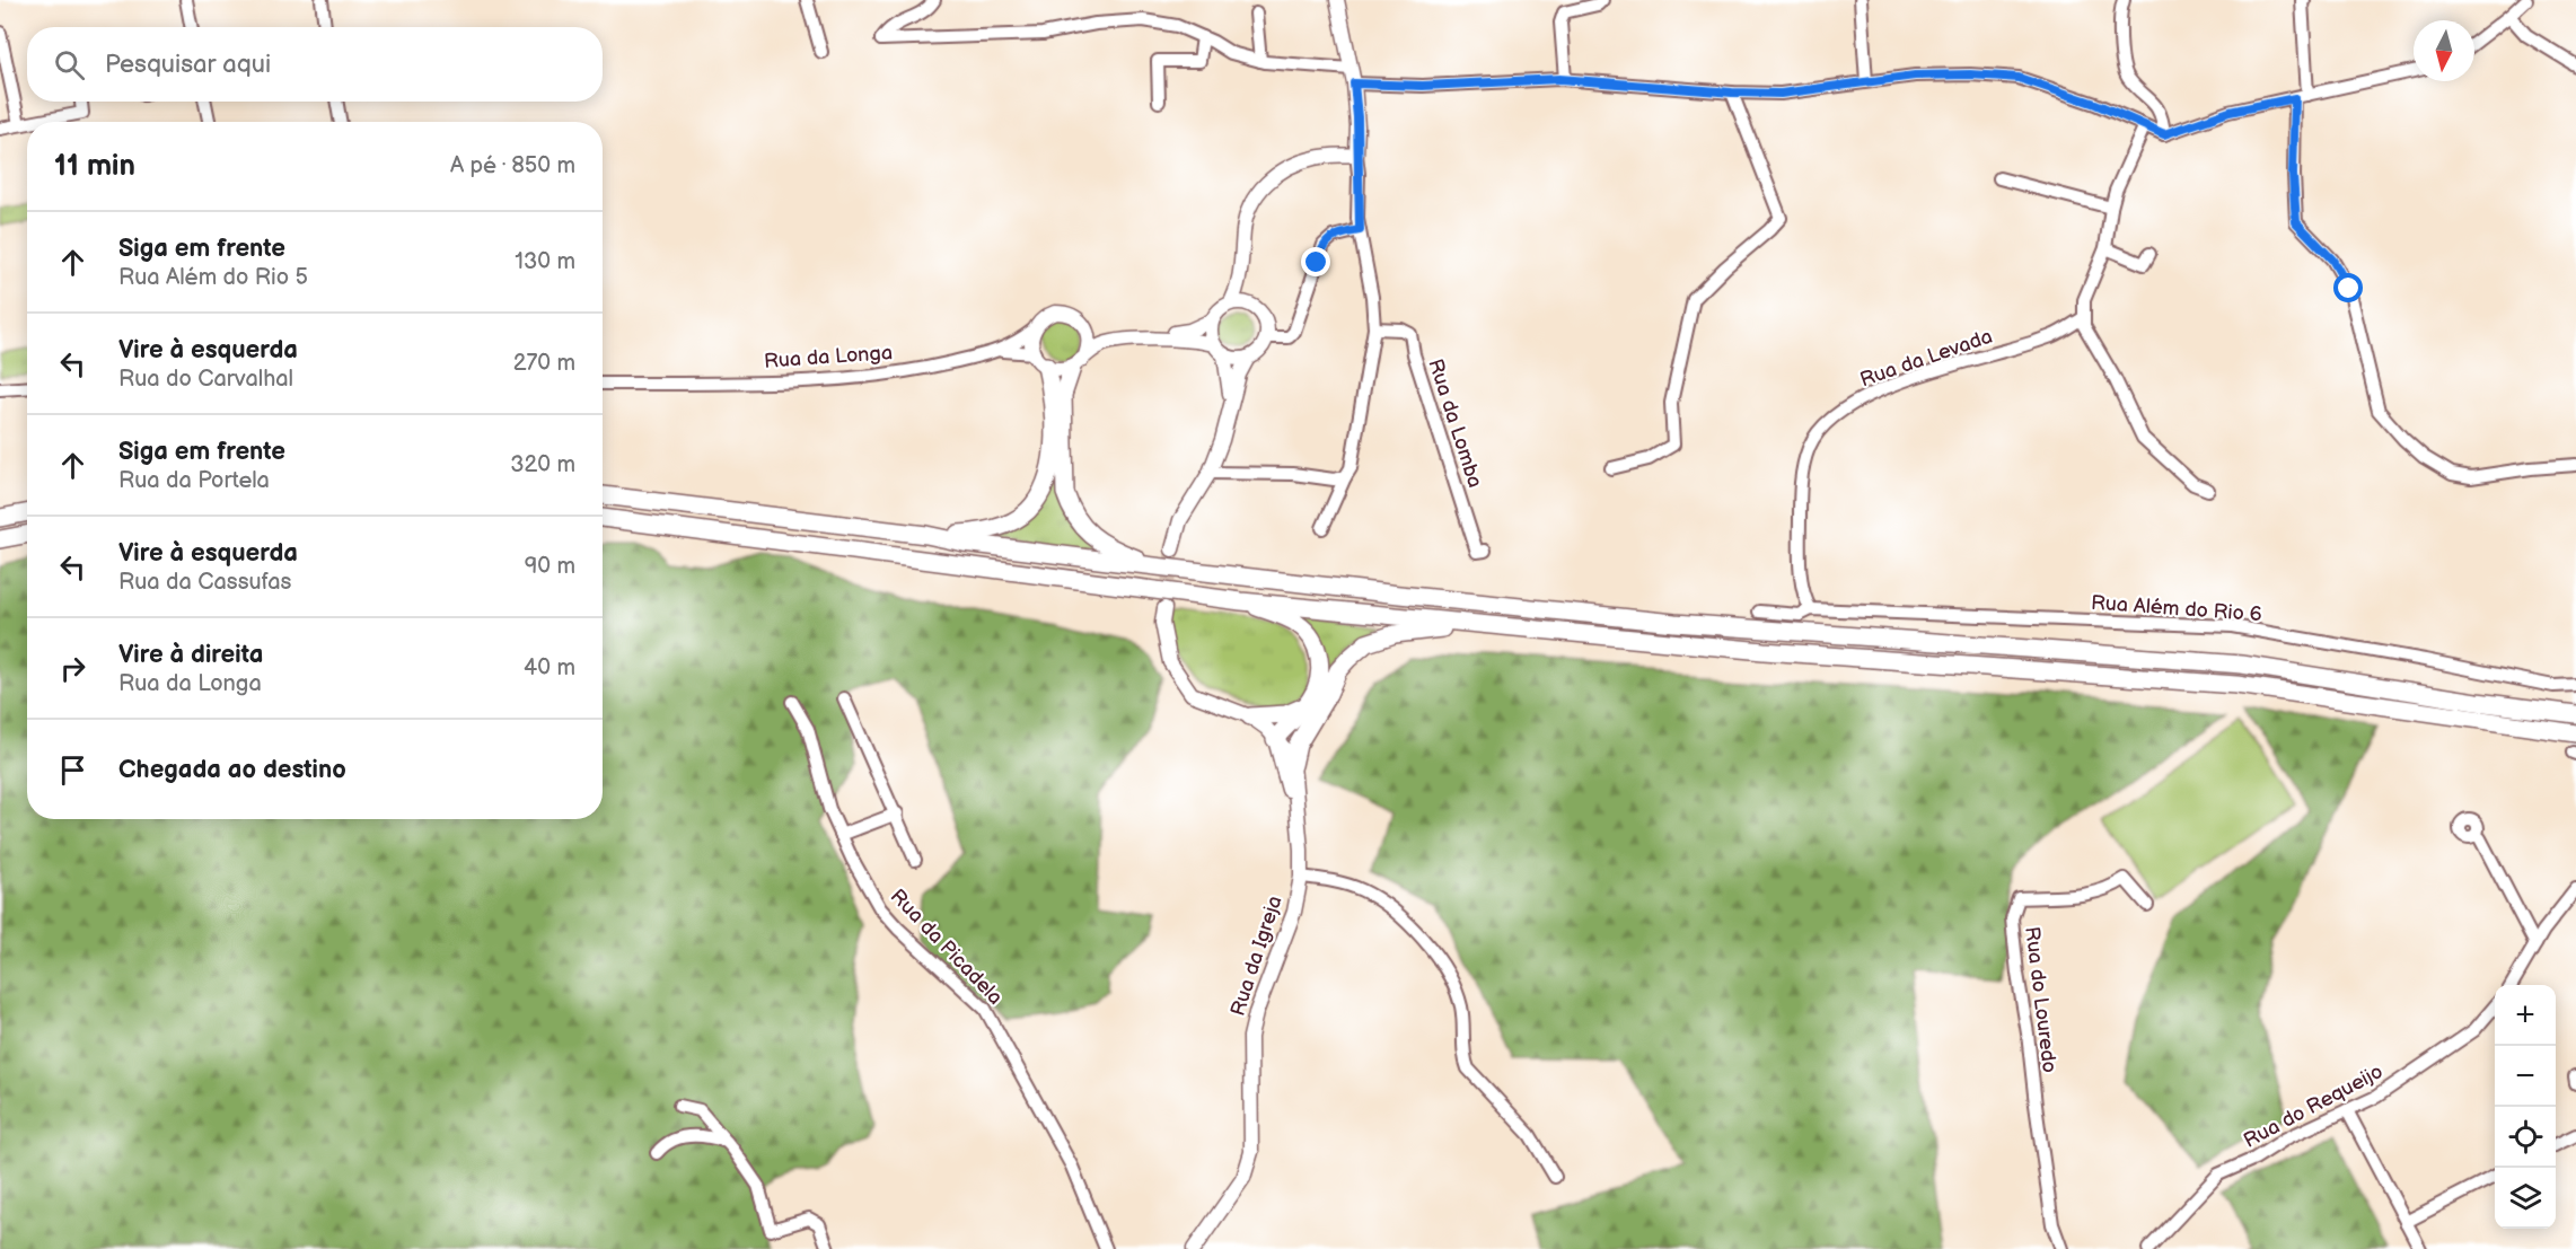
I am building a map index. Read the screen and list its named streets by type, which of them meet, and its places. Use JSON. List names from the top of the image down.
{
  "streets": {
    "main road": ["Rua da Longa", "Rua da Igreja"],
    "street": [
      "Rua da Levada",
      "Rua da Lomba",
      "Rua Além do Rio 6",
      "Rua da Picadela",
      "Rua do Louredo",
      "Rua do Requeijo"
    ]
  },
  "crossings": [
    ["Rua da Levada", "Rua Além do Rio 6"]
  ],
  "north": "bottom",
  "page": {
    "search": "Pesquisar aqui",
    "heading": ["11 min", "A pé · 850 m"],
    "list": [
      ["Siga em frente", "Rua Além do Rio 5", "130 m"],
      ["Vire à esquerda", "Rua do Carvalhal", "270 m"],
      ["Siga em frente", "Rua da Portela", "320 m"],
      ["Vire à esquerda", "Rua da Cassufas", "90 m"],
      ["Vire à direita", "Rua da Longa", "40 m"],
      "Chegada ao destino"
    ],
    "map_buttons": ["+", "−"]
  }
}
